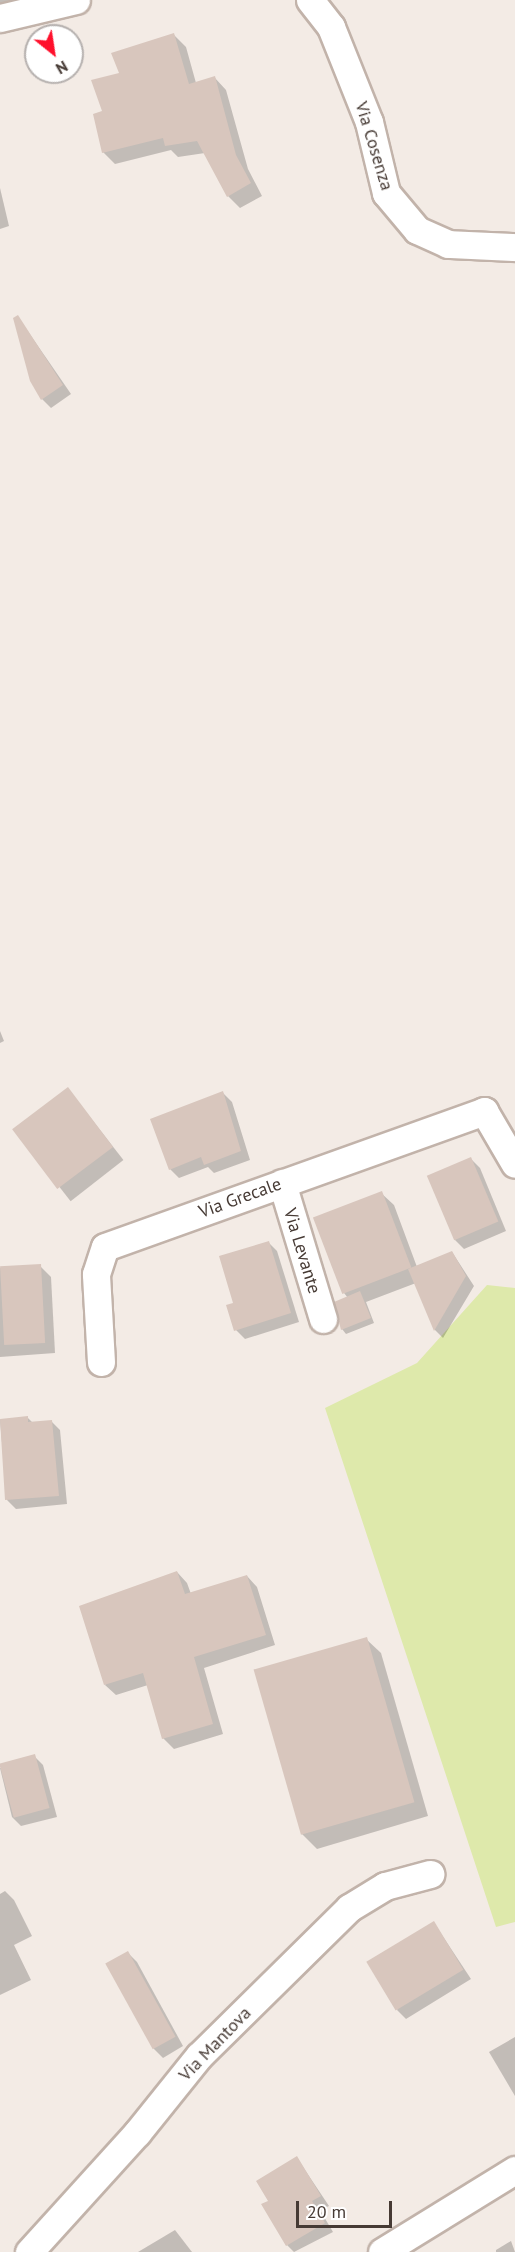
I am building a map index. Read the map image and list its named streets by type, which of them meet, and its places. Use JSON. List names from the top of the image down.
{
  "streets": {
    "street": [
      "Via Cosenza",
      "Via Grecale",
      "Via Levante",
      "Via Mantova"
    ]
  },
  "crossings": [
    ["Via Grecale", "Via Levante"]
  ],
  "scale_bar": "20 m",
  "north": "bottom right"
}
